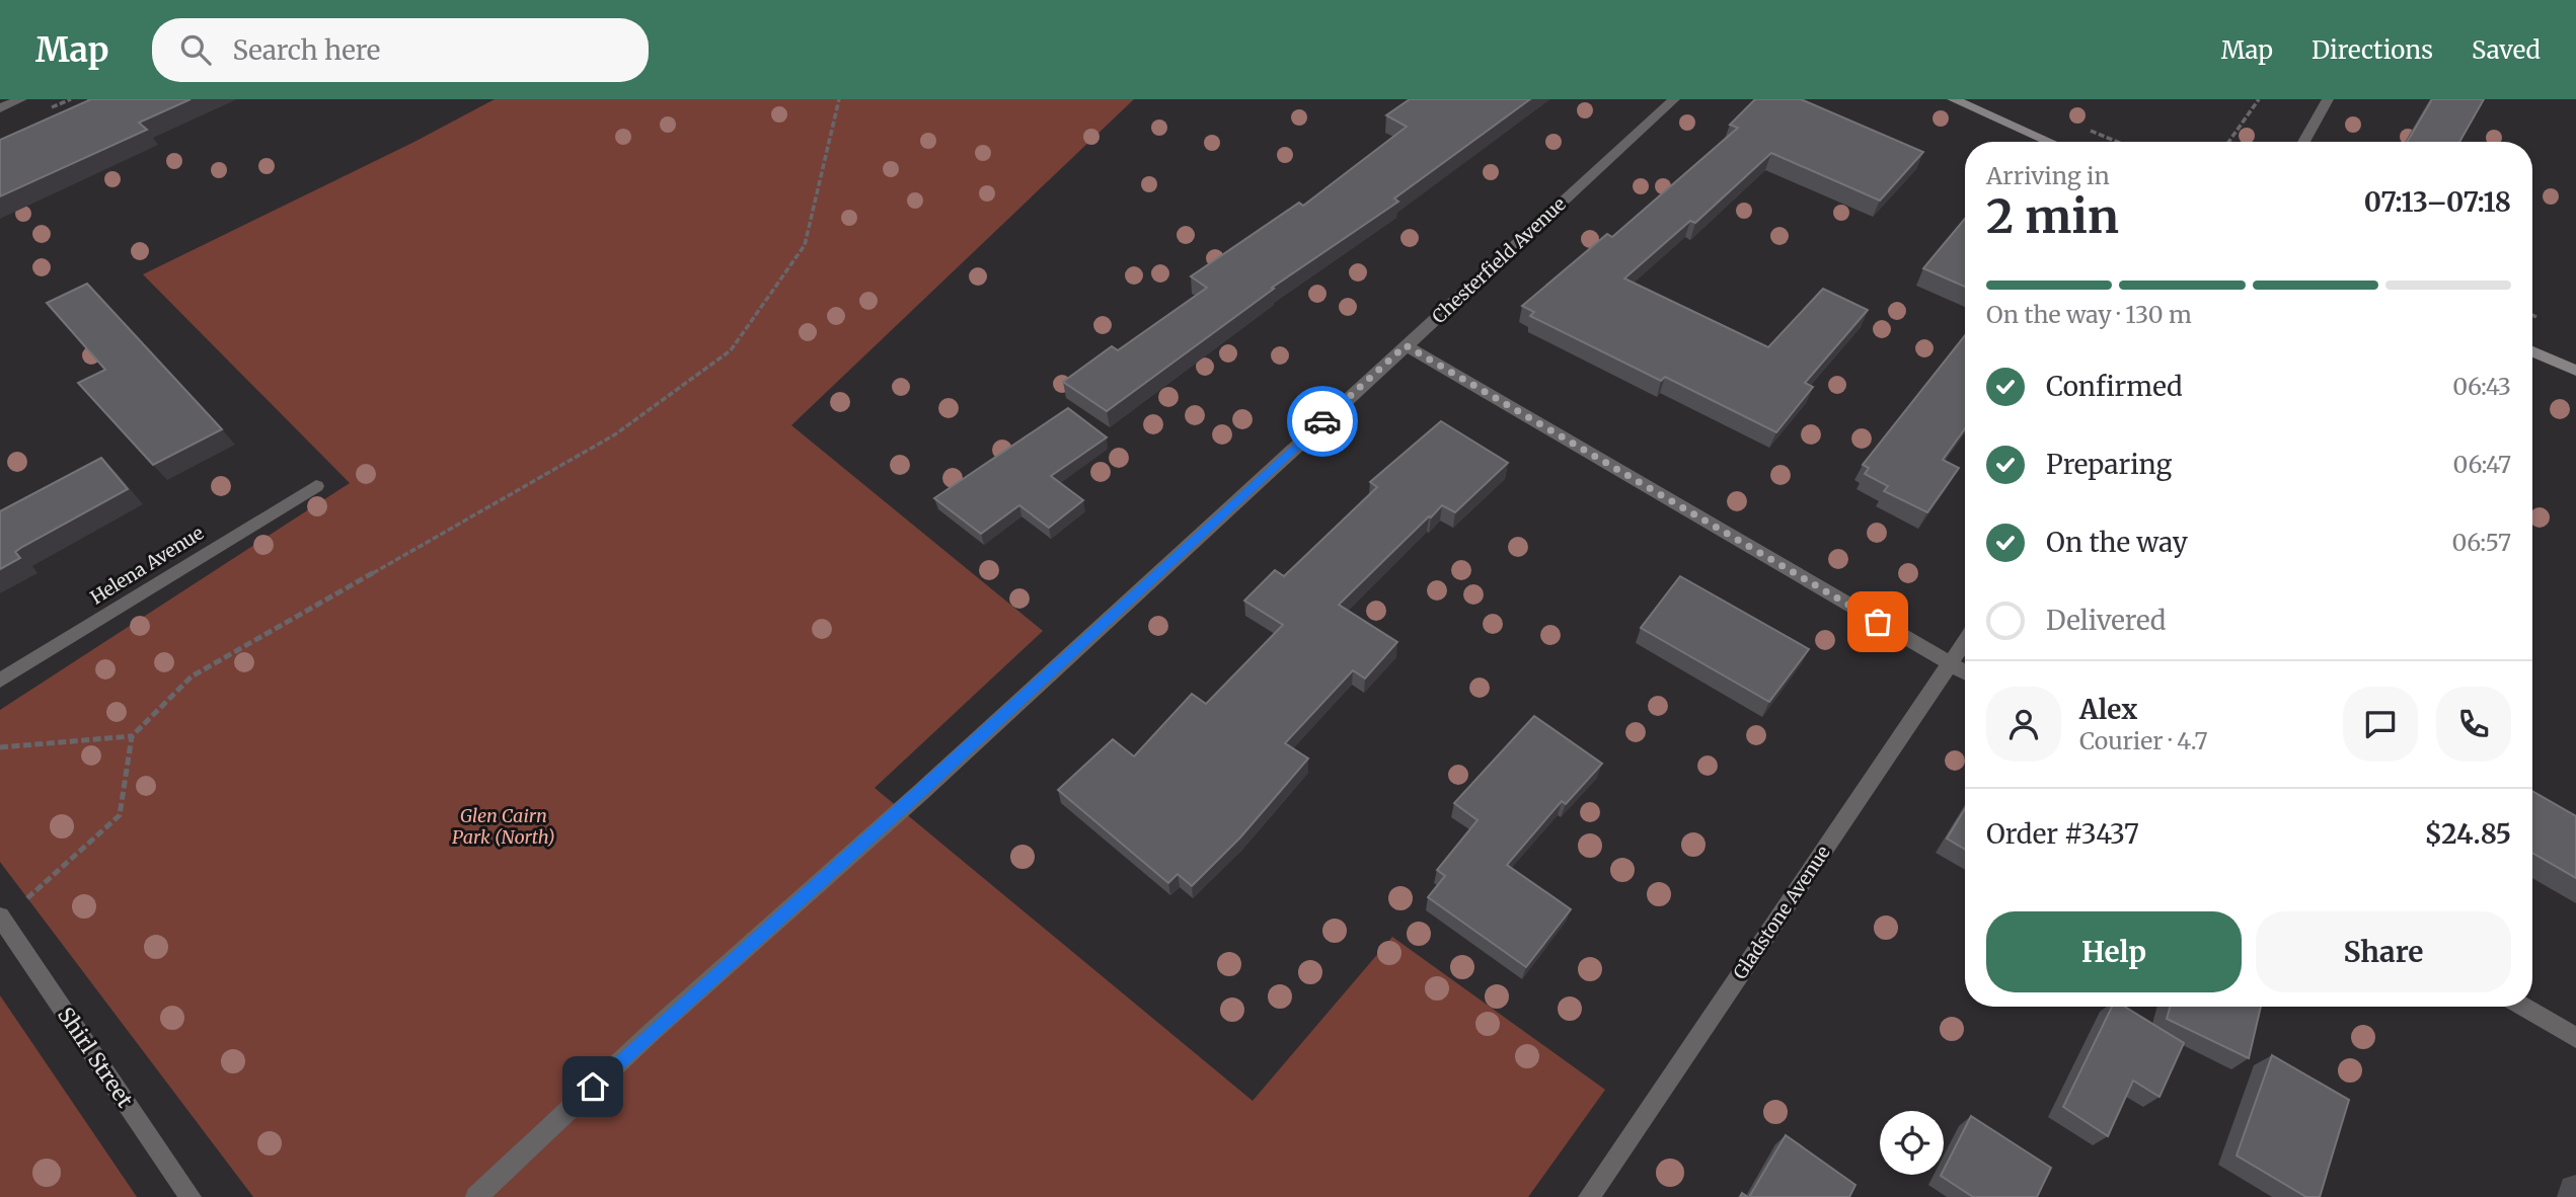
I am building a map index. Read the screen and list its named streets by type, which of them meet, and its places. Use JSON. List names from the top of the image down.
{
  "streets": {
    "street": [
      "Chesterfield Avenue",
      "Helena Avenue",
      "Gladstone Avenue",
      "Shirl Street"
    ]
  },
  "parks": ["Glen Cairn Park (North)"],
  "page": {
    "header": "Map",
    "search": "Search here",
    "nav": ["Map", "Directions", "Saved"],
    "heading": ["2 min", "Arriving in", "07:13–07:18"],
    "panel": [
      "Alex",
      "Courier · 4.7",
      "Order #3437",
      "$24.85"
    ],
    "bar": "On the way · 130 m",
    "list": [
      ["Confirmed", "06:43"],
      ["Preparing", "06:47"],
      ["On the way", "06:57"],
      "Delivered"
    ],
    "buttons": ["Help", "Share"]
  }
}
